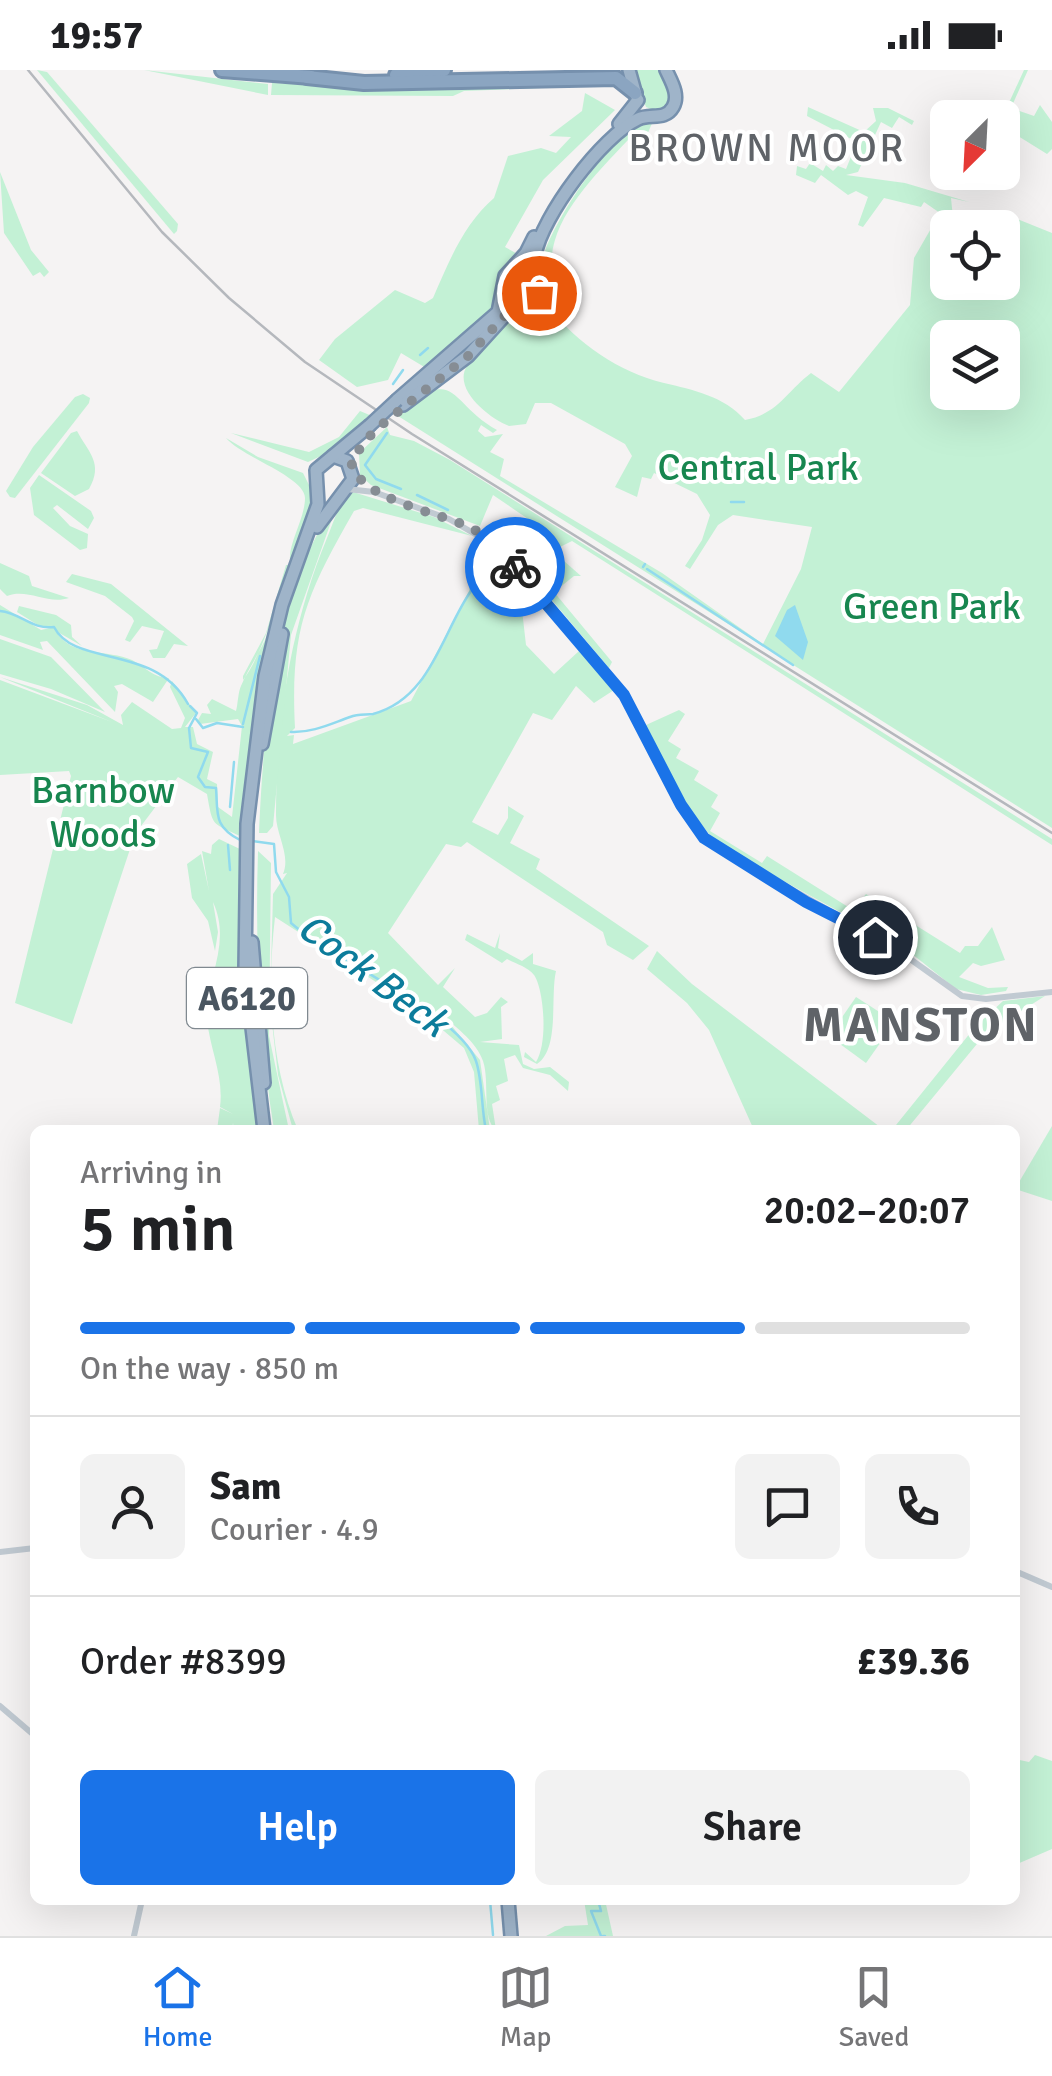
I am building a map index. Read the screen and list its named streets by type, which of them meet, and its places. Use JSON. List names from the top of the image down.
{
  "streets": {
    "highway": ["A6120"]
  },
  "districts": ["BROWN MOOR", "MANSTON"],
  "water": ["Cock Beck"],
  "parks": ["Central Park", "Green Park", "Barnbow Woods"],
  "north": "bottom left",
  "page": {
    "status": "19:57",
    "heading": ["5 min", "Arriving in", "20:02–20:07"],
    "panel": [
      "Sam",
      "Courier · 4.9",
      "Order #8399",
      "£39.36"
    ],
    "bar": "On the way · 850 m",
    "buttons": ["Help", "Share"],
    "tabs": ["Home", "Map", "Saved"]
  }
}
